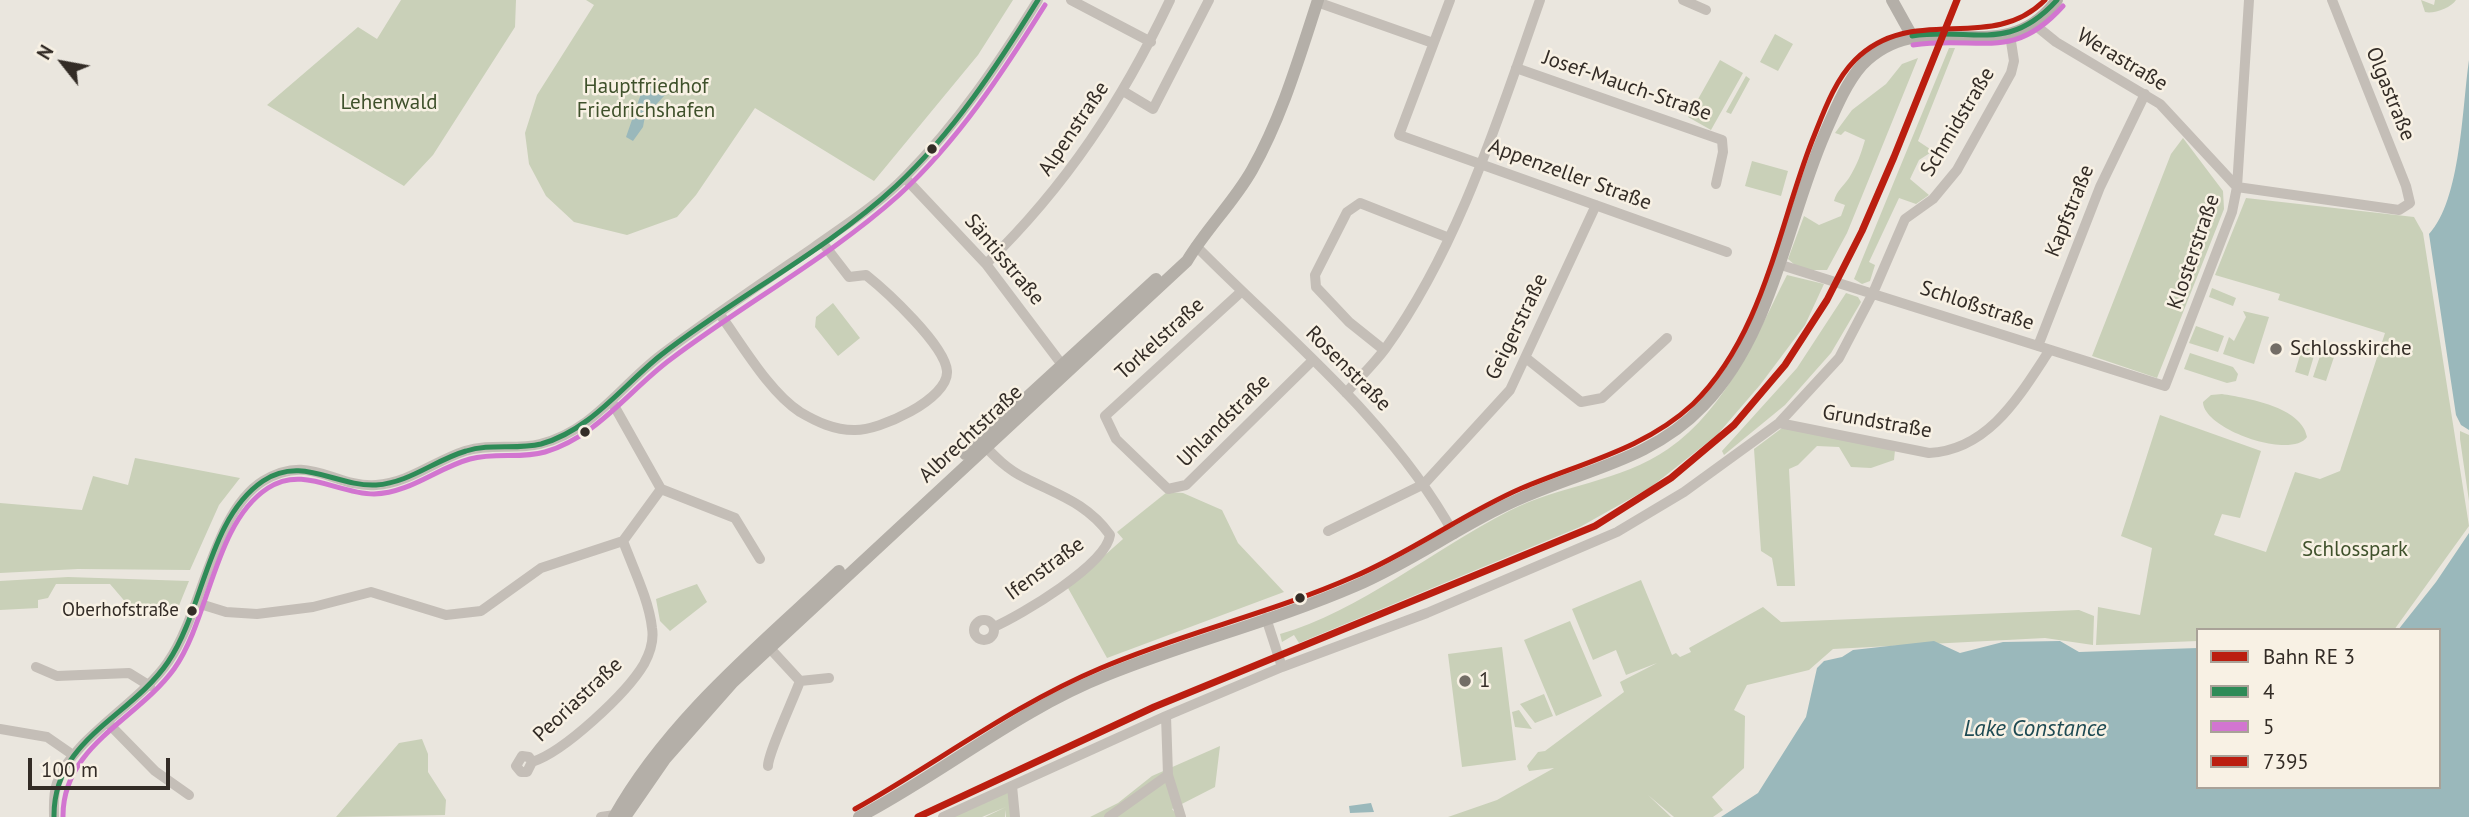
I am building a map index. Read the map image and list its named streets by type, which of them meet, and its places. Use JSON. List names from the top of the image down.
{
  "streets": {
    "main road": ["Albrechtstraße"],
    "street": [
      "Werastraße",
      "Josef-Mauch-Straße",
      "Olgastraße",
      "Schmidstraße",
      "Alpenstraße",
      "Appenzeller Straße",
      "Kapfstraße",
      "Klosterstraße",
      "Säntisstraße",
      "Schloßstraße",
      "Geigerstraße",
      "Torkelstraße",
      "Rosenstraße",
      "Uhlandstraße",
      "Grundstraße",
      "Ifenstraße",
      "Peoriastraße"
    ]
  },
  "crossings": [
    ["Werastraße", "Olgastraße"],
    ["Werastraße", "Kapfstraße"],
    ["Werastraße", "Klosterstraße"],
    ["Olgastraße", "Klosterstraße"],
    ["Schmidstraße", "Schloßstraße"],
    ["Schmidstraße", "Grundstraße"],
    ["Alpenstraße", "Säntisstraße"],
    ["Appenzeller Straße", "Geigerstraße"],
    ["Kapfstraße", "Schloßstraße"],
    ["Klosterstraße", "Schloßstraße"],
    ["Säntisstraße", "Albrechtstraße"],
    ["Schloßstraße", "Grundstraße"],
    ["Geigerstraße", "Rosenstraße"],
    ["Torkelstraße", "Rosenstraße"],
    ["Torkelstraße", "Uhlandstraße"],
    ["Rosenstraße", "Uhlandstraße"],
    ["Rosenstraße", "Albrechtstraße"],
    ["Albrechtstraße", "Ifenstraße"]
  ],
  "water": ["Lake Constance"],
  "parks": ["Hauptfriedhof Friedrichshafen", "Lehenwald", "Schlosspark"],
  "places": ["Schlosskirche", "Oberhofstraße", "1"],
  "lines": ["transit line 4", "transit line 7395", "transit line 5"],
  "legend": [
    "Bahn RE 3",
    "4",
    "5",
    "7395"
  ],
  "scale_bar": "100 m",
  "north": "top left"
}
